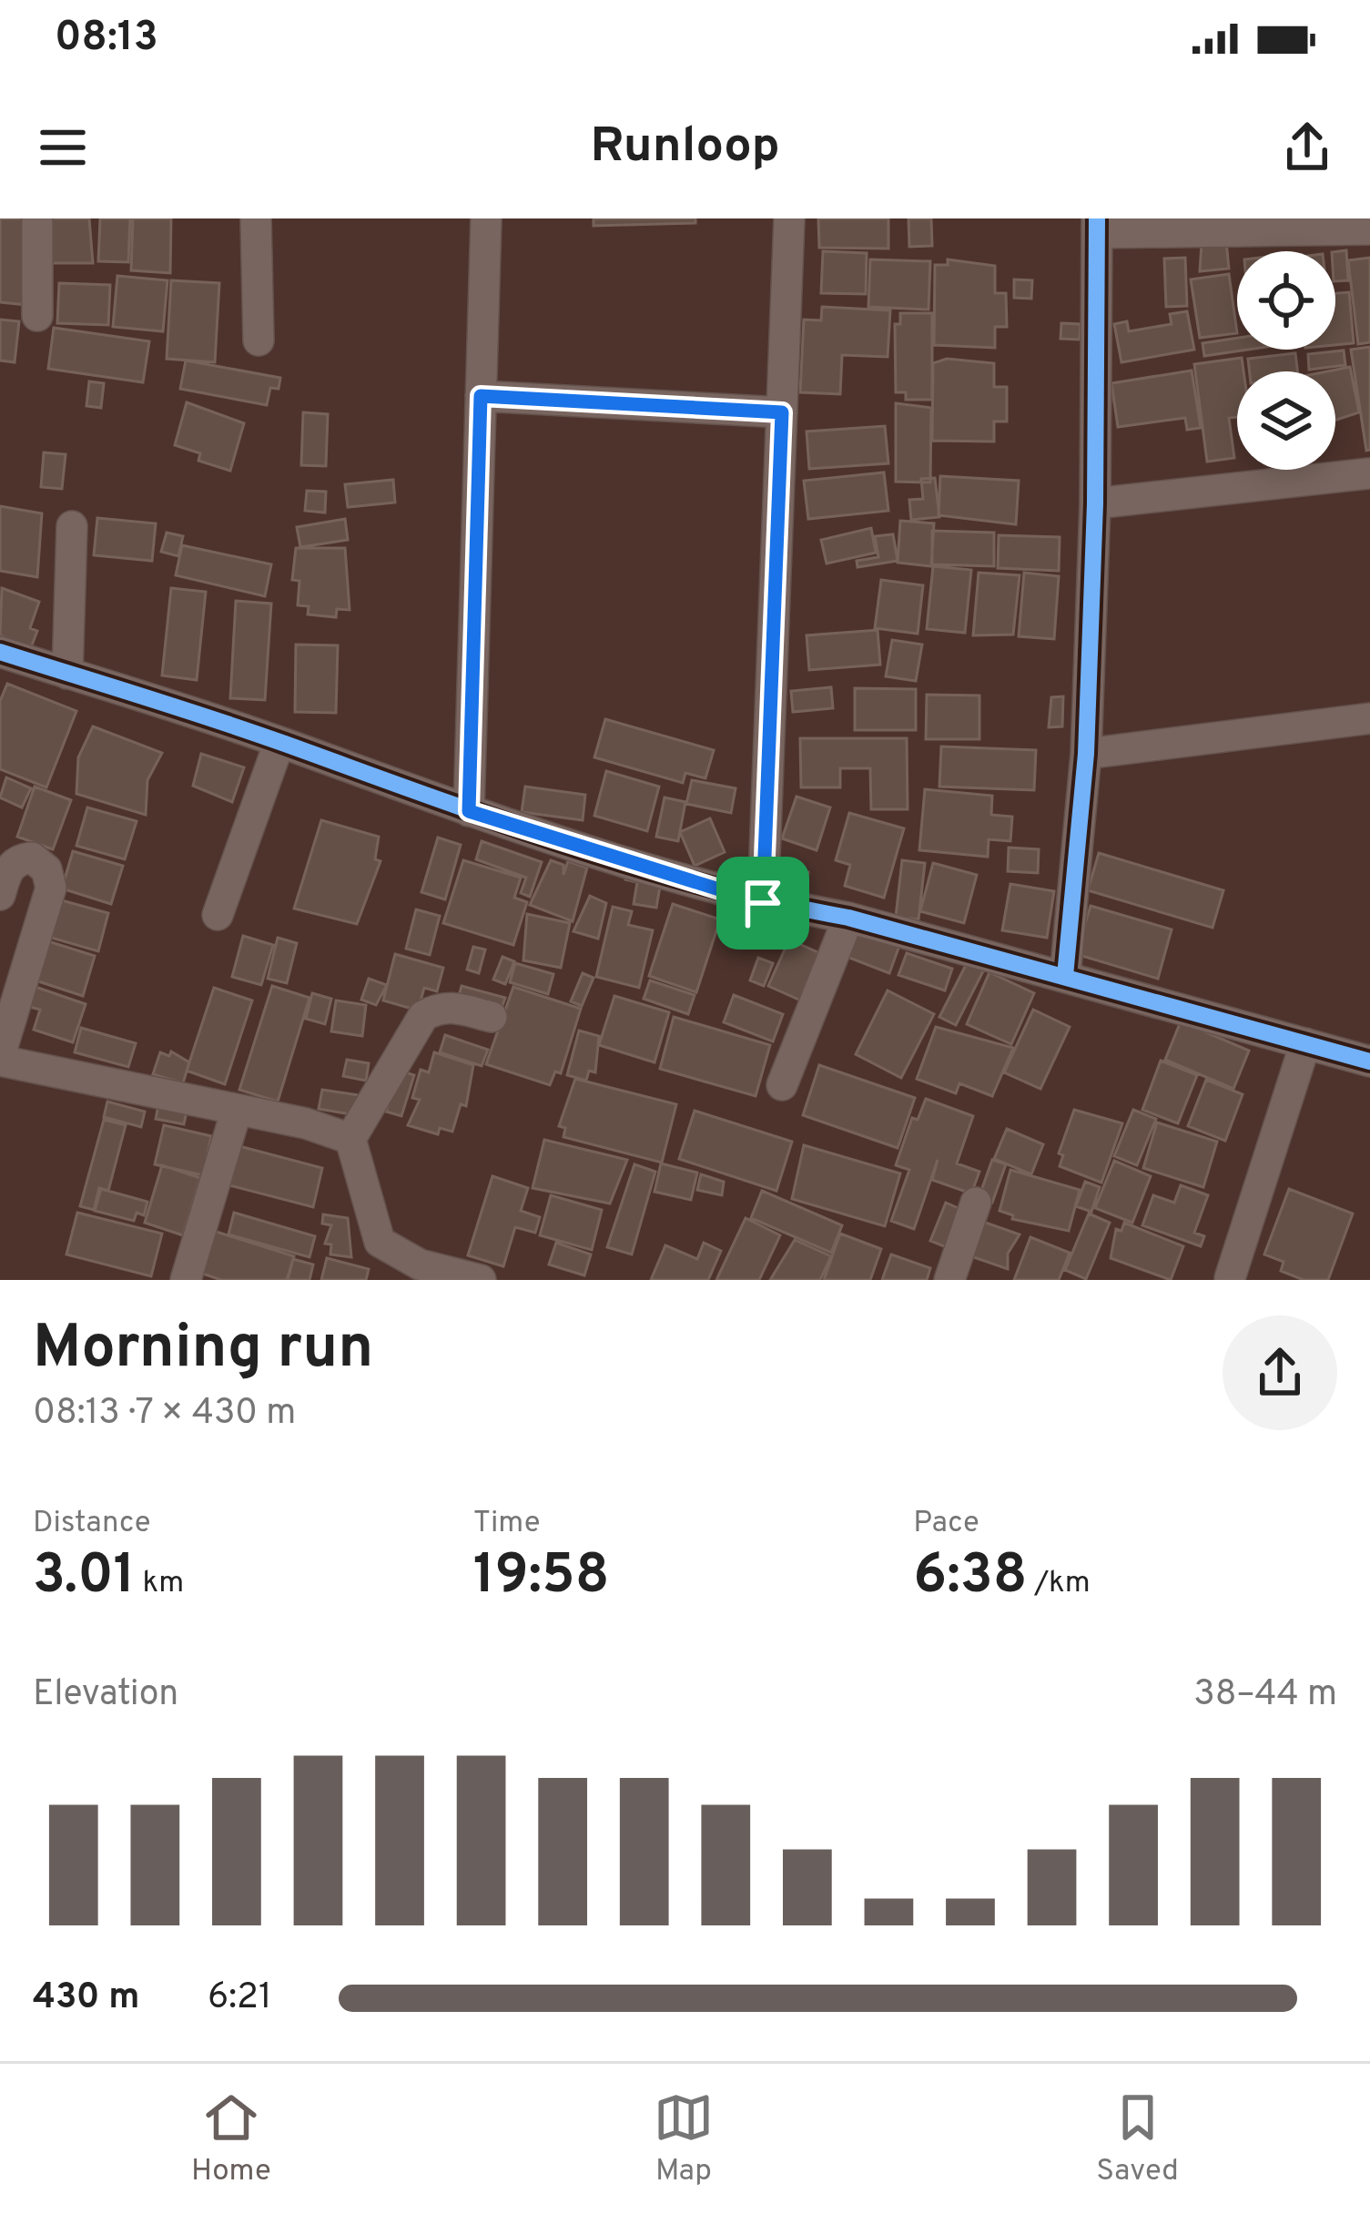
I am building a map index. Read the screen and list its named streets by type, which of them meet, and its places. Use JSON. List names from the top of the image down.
{
  "page": {
    "status": "08:13",
    "header": "Runloop",
    "heading": ["Morning run", "08:13 · 7 × 430 m"],
    "stats": [
      ["Distance", "3.01 km"],
      ["Time", "19:58"],
      ["Pace", "6:38 /km"]
    ],
    "chart": ["Elevation", "38–44 m"],
    "list": [
      {
        "name": "430 m",
        "note": "6:21"
      }
    ],
    "tabs": ["Home", "Map", "Saved"]
  }
}
